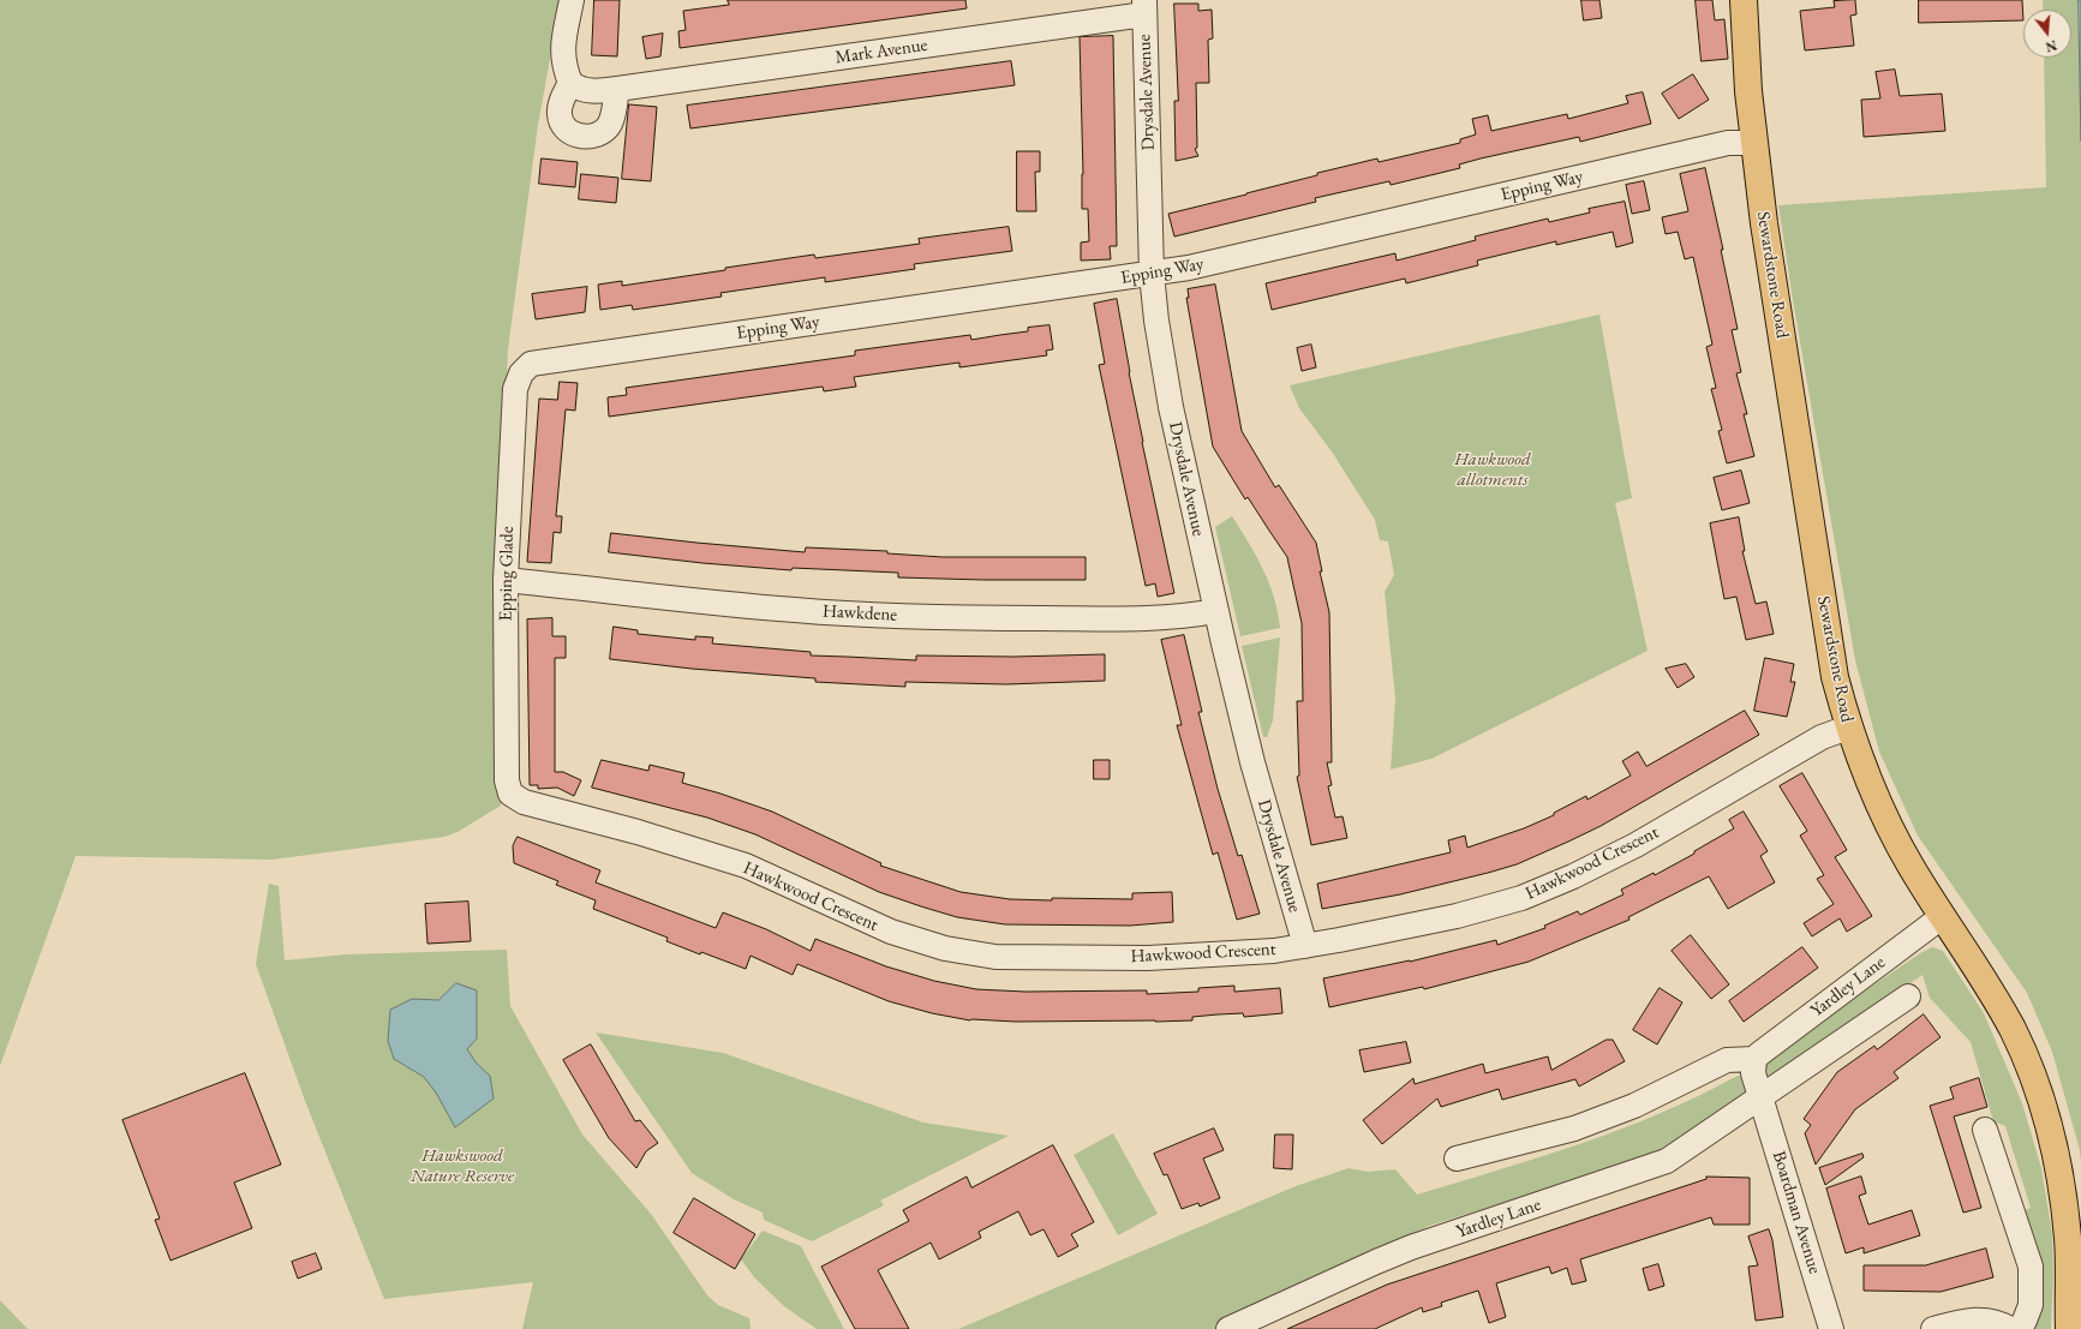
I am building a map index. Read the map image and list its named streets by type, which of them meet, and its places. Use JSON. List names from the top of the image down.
{
  "streets": {
    "main road": ["Sewardstone Road"],
    "street": [
      "Mark Avenue",
      "Drysdale Avenue",
      "Epping Way",
      "Epping Glade",
      "Hawkdene",
      "Hawkwood Crescent",
      "Yardley Lane",
      "Boardman Avenue"
    ]
  },
  "crossings": [
    ["Mark Avenue", "Drysdale Avenue"],
    ["Drysdale Avenue", "Epping Way"],
    ["Drysdale Avenue", "Hawkdene"],
    ["Drysdale Avenue", "Hawkwood Crescent"],
    ["Epping Way", "Sewardstone Road"],
    ["Epping Way", "Epping Glade"],
    ["Sewardstone Road", "Hawkwood Crescent"],
    ["Sewardstone Road", "Yardley Lane"],
    ["Epping Glade", "Hawkdene"],
    ["Epping Glade", "Hawkwood Crescent"],
    ["Yardley Lane", "Boardman Avenue"]
  ],
  "parks": ["Hawkwood allotments", "Hawkswood Nature Reserve"],
  "north": "bottom"
}
